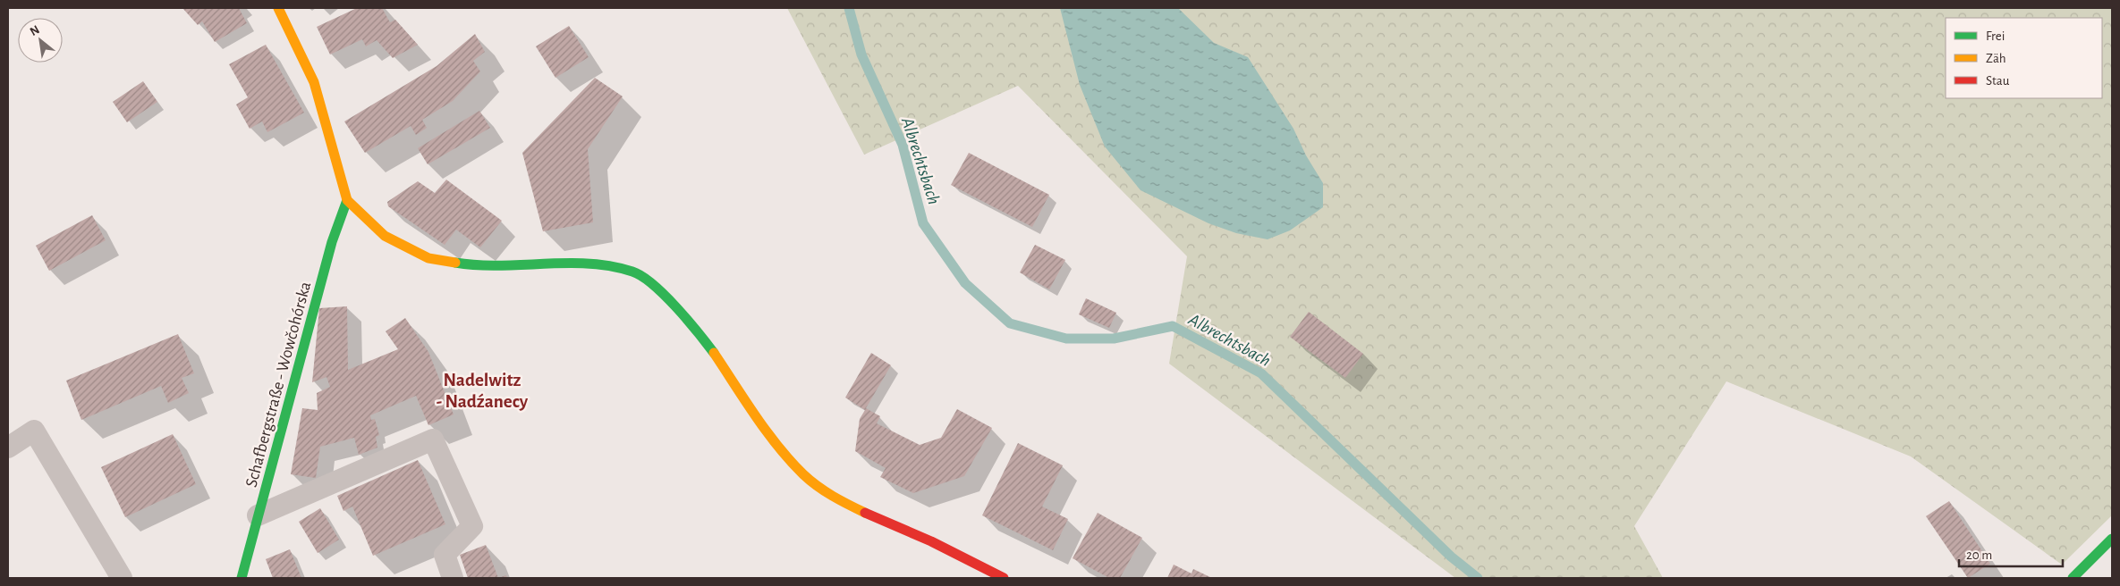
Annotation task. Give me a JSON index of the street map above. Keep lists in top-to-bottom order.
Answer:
{
  "streets": {
    "street": ["Schafbergstraße - Wowčohórska"]
  },
  "districts": ["Nadelwitz - Nadźanecy"],
  "water": ["Albrechtsbach"],
  "legend": ["Frei", "Zäh", "Stau"],
  "scale_bar": "20 m",
  "north": "top left"
}
